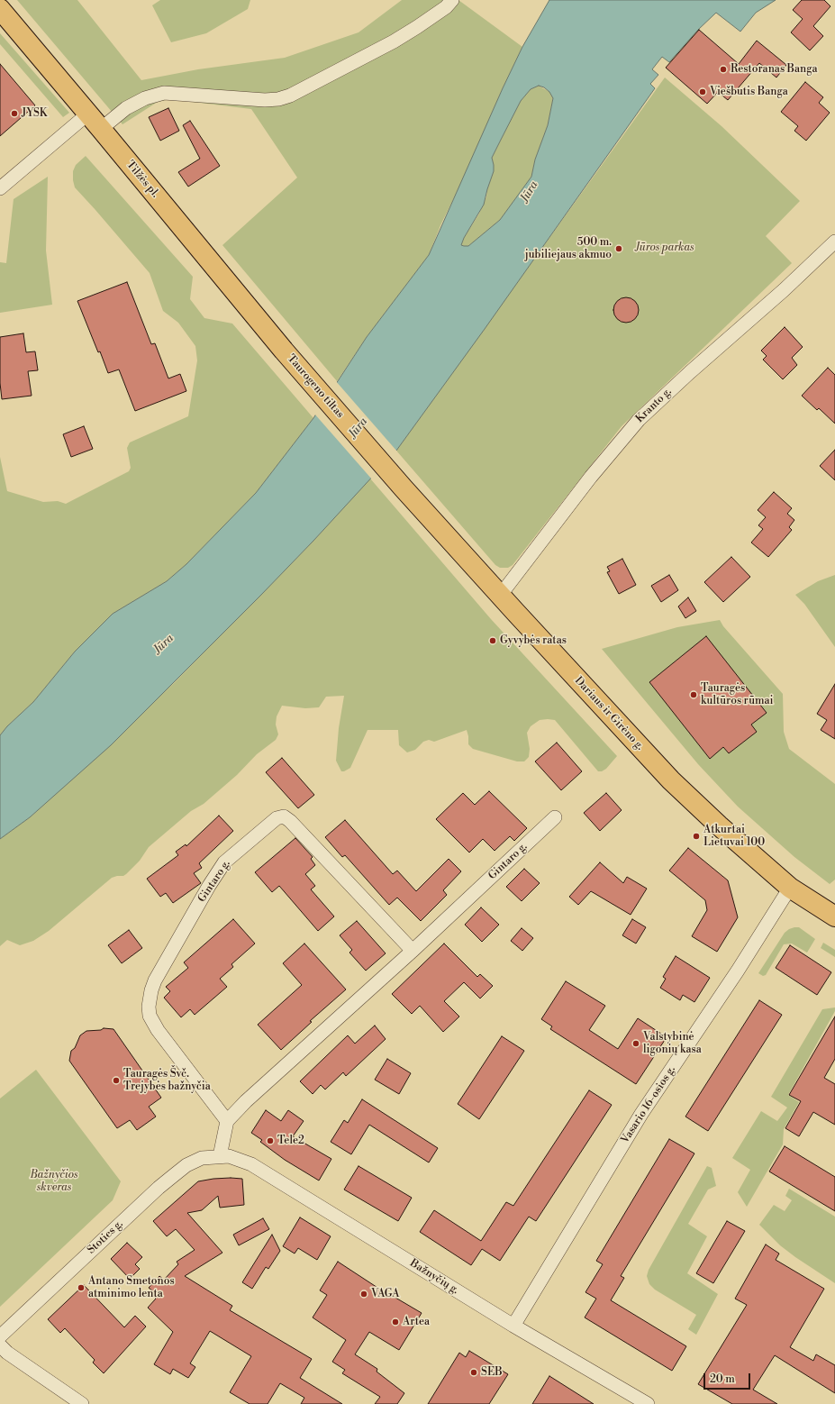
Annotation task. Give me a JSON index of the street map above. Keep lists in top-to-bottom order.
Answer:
{
  "streets": {
    "highway": ["Tilžės pl.", "Taurogeno tiltas", "Dariaus ir Girėno g."],
    "street": [
      "Kranto g.",
      "Gintaro g.",
      "Vasario 16-osios g.",
      "Stoties g.",
      "Bažnyčių g."
    ]
  },
  "crossings": [
    ["Tilžės pl.", "Taurogeno tiltas"],
    ["Taurogeno tiltas", "Dariaus ir Girėno g."],
    ["Kranto g.", "Dariaus ir Girėno g."],
    ["Dariaus ir Girėno g.", "Vasario 16-osios g."],
    ["Vasario 16-osios g.", "Bažnyčių g."],
    ["Stoties g.", "Bažnyčių g."]
  ],
  "water": ["Jūra"],
  "parks": ["Jūros parkas", "Bažnyčios skveras"],
  "places": [
    "Restoranas Banga",
    "Viešbutis Banga",
    "JYSK",
    "500 m. jubiliejaus akmuo",
    "Gyvybės ratas",
    "Tauragės kultūros rūmai",
    "Atkurtai Lietuvai 100",
    "Valstybinė ligonių kasa",
    "Tauragės Švč. Trejybės bažnyčia",
    "Tele2",
    "Antano Smetonos atminimo lenta",
    "VAGA",
    "Artea",
    "SEB"
  ],
  "scale_bar": "20 m"
}
